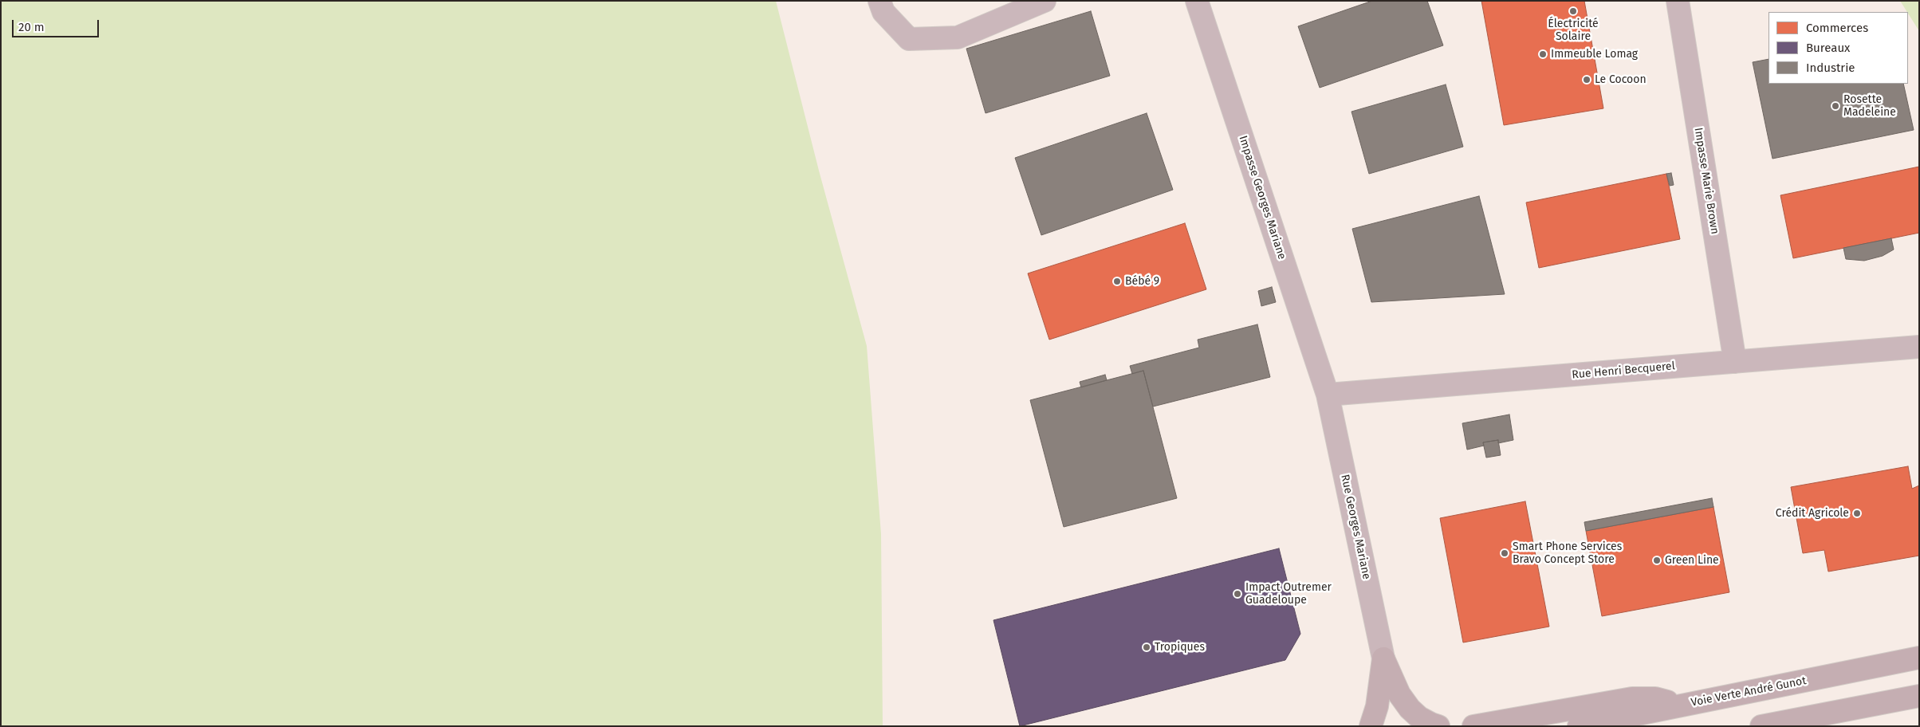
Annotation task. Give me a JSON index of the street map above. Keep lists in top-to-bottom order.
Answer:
{
  "streets": {
    "main road": ["Voie Verte André Gunot"],
    "street": [
      "Impasse Marie Brown",
      "Impasse Georges Mariane",
      "Rue Henri Becquerel",
      "Rue Georges Mariane"
    ]
  },
  "crossings": [
    ["Impasse Marie Brown", "Rue Henri Becquerel"],
    ["Impasse Georges Mariane", "Rue Henri Becquerel"],
    ["Impasse Georges Mariane", "Rue Georges Mariane"],
    ["Rue Henri Becquerel", "Rue Georges Mariane"]
  ],
  "places": [
    "Électricité Solaire",
    "Immeuble Lomag",
    "Le Cocoon",
    "Rosette Madeleine",
    "Bébé 9",
    "Crédit Agricole",
    "Smart Phone Services Bravo Concept Store",
    "Green Line",
    "Impact Outremer Guadeloupe",
    "Tropiques"
  ],
  "legend": ["Commerces", "Bureaux", "Industrie"],
  "scale_bar": "20 m"
}
